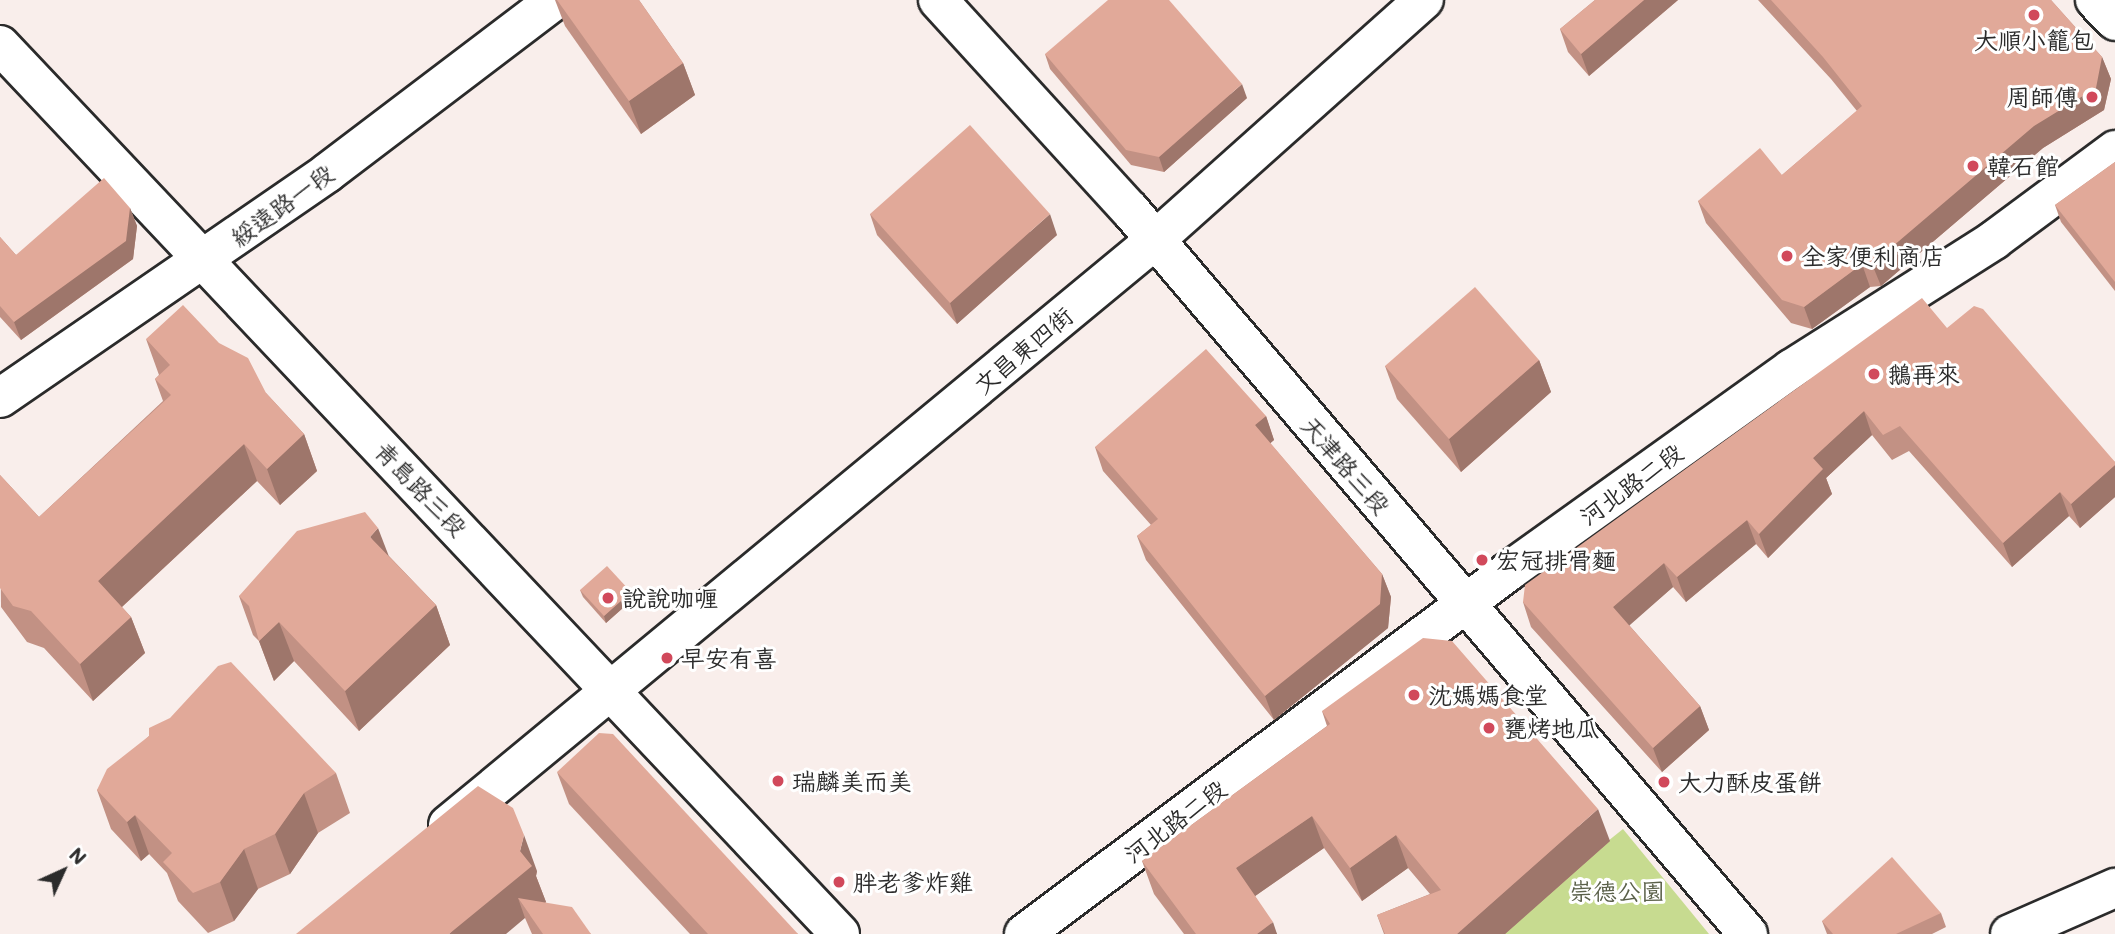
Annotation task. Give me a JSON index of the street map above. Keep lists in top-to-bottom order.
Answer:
{
  "streets": {
    "street": [
      "綏遠路一段",
      "文昌東四街",
      "天津路三段",
      "河北路二段",
      "青島路三段"
    ]
  },
  "crossings": [
    ["綏遠路一段", "青島路三段"],
    ["文昌東四街", "天津路三段"],
    ["文昌東四街", "青島路三段"],
    ["天津路三段", "河北路二段"]
  ],
  "parks": ["崇德公園"],
  "places": [
    "大順小籠包",
    "周師傅",
    "韓石館",
    "全家便利商店",
    "鵝再來",
    "宏冠排骨麵",
    "說說咖喱",
    "早安有喜",
    "沈媽媽食堂",
    "甕烤地瓜",
    "瑞麟美而美",
    "大力酥皮蛋餅",
    "胖老爹炸雞"
  ],
  "north": "top right"
}
